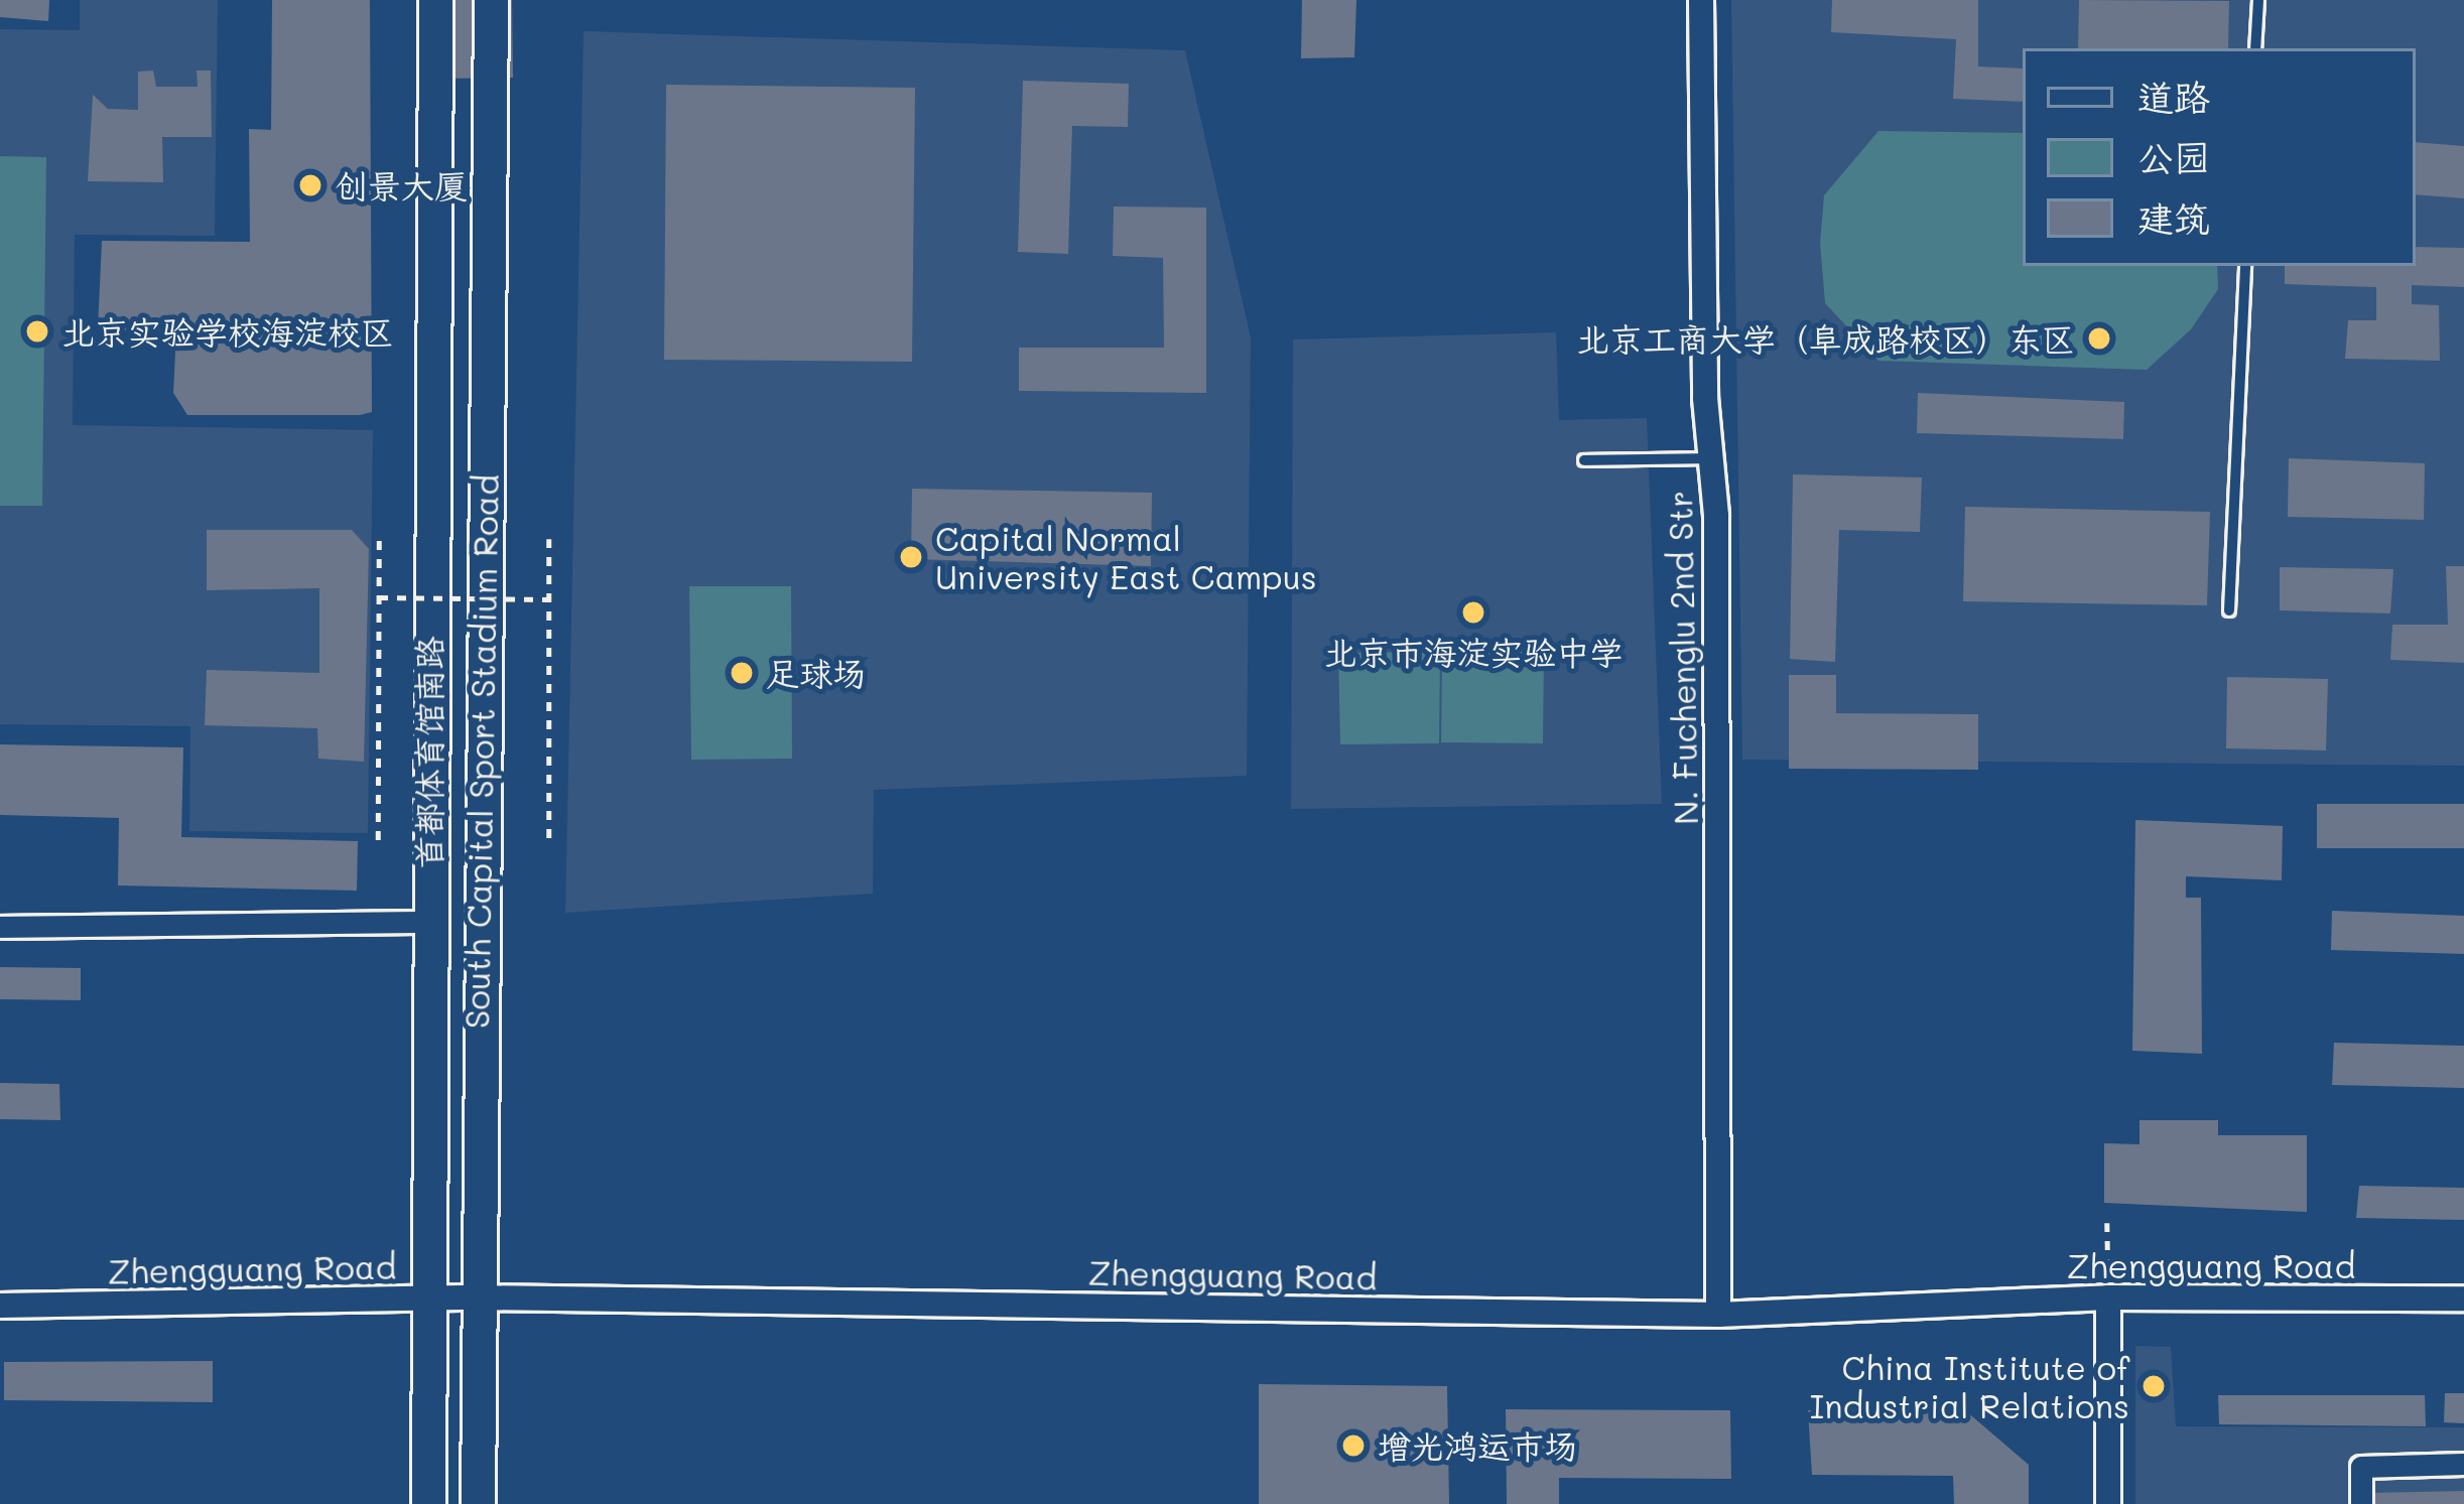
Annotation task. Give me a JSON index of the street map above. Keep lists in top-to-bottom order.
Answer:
{
  "streets": {
    "main road": ["South Capital Sport Stadium Road", "首都体育馆南路"],
    "street": ["N. Fuchenglu 2nd Str", "Zhengguang Road"]
  },
  "crossings": [
    ["N. Fuchenglu 2nd Str", "Zhengguang Road"],
    ["South Capital Sport Stadium Road", "Zhengguang Road"],
    ["首都体育馆南路", "Zhengguang Road"]
  ],
  "places": [
    "创景大厦",
    "北京实验学校海淀校区",
    "北京工商大学（阜成路校区）东区",
    "Capital Normal University East Campus",
    "北京市海淀实验中学",
    "足球场",
    "China Institute of Industrial Relations",
    "增光鸿运市场"
  ],
  "legend": ["道路", "公园", "建筑"]
}
